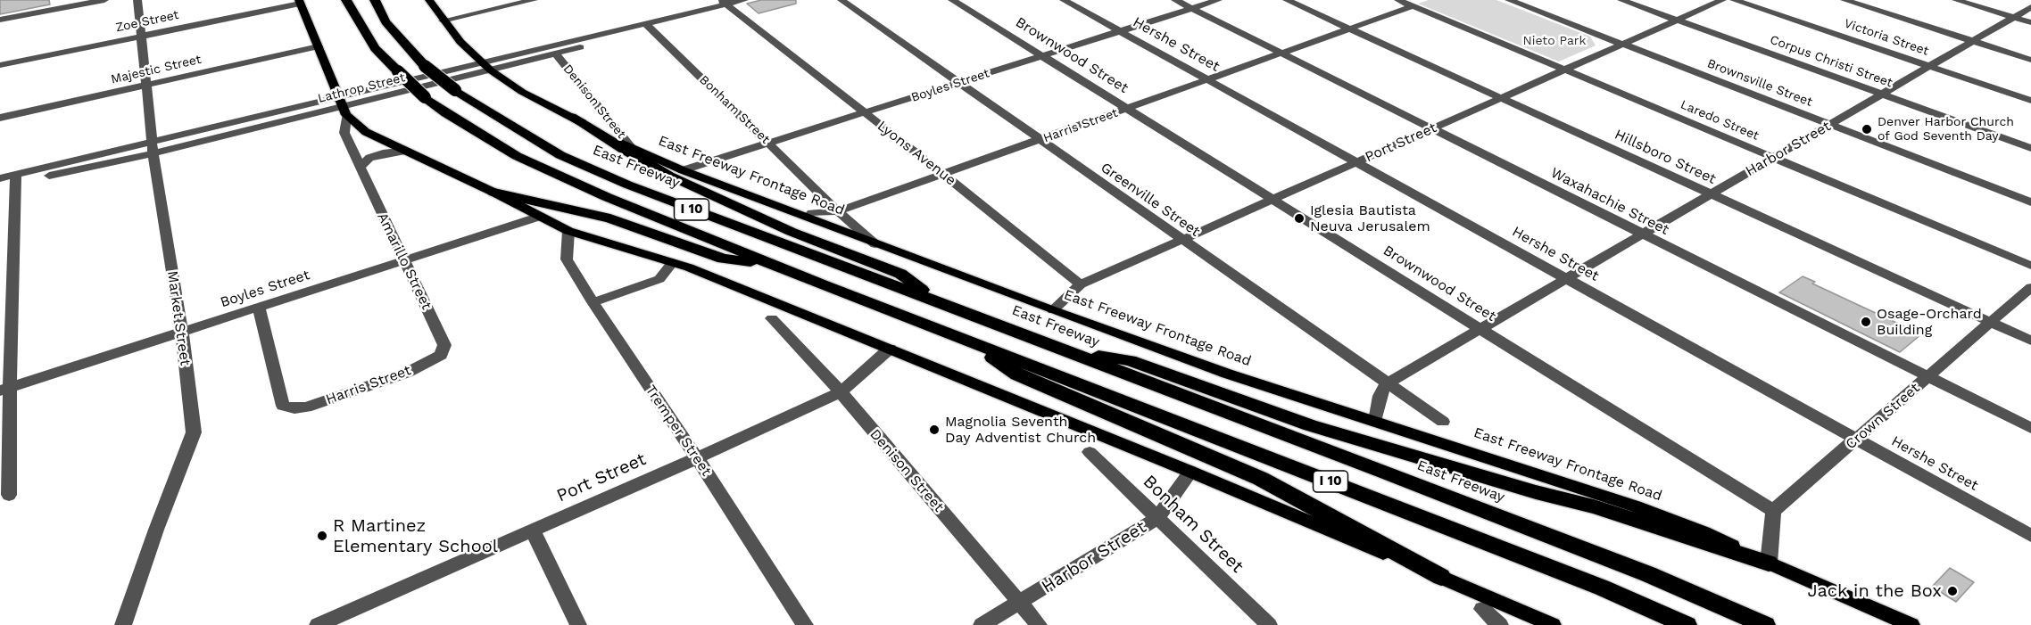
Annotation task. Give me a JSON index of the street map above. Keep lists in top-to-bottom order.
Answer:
{
  "streets": {
    "highway": ["East Freeway", "I 10"],
    "main road": ["East Freeway Frontage Road"],
    "street": [
      "Zoe Street",
      "Victoria Street",
      "Hershe Street",
      "Brownwood Street",
      "Corpus Christi Street",
      "Majestic Street",
      "Brownsville Street",
      "Boyles Street",
      "Lathrop Street",
      "Denison Street",
      "Bonham Street",
      "Laredo Street",
      "Harris Street",
      "Port Street",
      "Harbor Street",
      "Lyons Avenue",
      "Hillsboro Street",
      "Greenville Street",
      "Waxahachie Street",
      "Amarillo Street",
      "Market Street",
      "Crown Street",
      "Tremper Street"
    ]
  },
  "crossings": [
    ["Zoe Street", "Market Street"],
    ["Victoria Street", "Harbor Street"],
    ["Hershe Street", "Boyles Street"],
    ["Hershe Street", "Harris Street"],
    ["Hershe Street", "Port Street"],
    ["Hershe Street", "Harbor Street"],
    ["Hershe Street", "Crown Street"],
    ["Brownwood Street", "Boyles Street"],
    ["Brownwood Street", "Harris Street"],
    ["Brownwood Street", "Port Street"],
    ["Brownwood Street", "Harbor Street"],
    ["Brownwood Street", "Crown Street"],
    ["Corpus Christi Street", "Port Street"],
    ["Corpus Christi Street", "Harbor Street"],
    ["Majestic Street", "Market Street"],
    ["Brownsville Street", "Port Street"],
    ["Brownsville Street", "Harbor Street"],
    ["Boyles Street", "Bonham Street"],
    ["Boyles Street", "Harris Street"],
    ["Boyles Street", "Lyons Avenue"],
    ["Boyles Street", "East Freeway Frontage Road"],
    ["Boyles Street", "Greenville Street"],
    ["Boyles Street", "Waxahachie Street"],
    ["Boyles Street", "Amarillo Street"],
    ["Boyles Street", "Market Street"],
    ["Lathrop Street", "Denison Street"],
    ["Lathrop Street", "Bonham Street"],
    ["Lathrop Street", "Lyons Avenue"],
    ["Lathrop Street", "East Freeway Frontage Road"],
    ["Lathrop Street", "Amarillo Street"],
    ["Lathrop Street", "Market Street"],
    ["Denison Street", "Port Street"],
    ["Denison Street", "Harbor Street"],
    ["Denison Street", "East Freeway Frontage Road"],
    ["Bonham Street", "Harris Street"],
    ["Bonham Street", "Harbor Street"],
    ["Bonham Street", "East Freeway Frontage Road"],
    ["Laredo Street", "Harris Street"],
    ["Laredo Street", "Port Street"],
    ["Laredo Street", "Harbor Street"],
    ["Harris Street", "Lyons Avenue"],
    ["Harris Street", "Hillsboro Street"],
    ["Harris Street", "Greenville Street"],
    ["Harris Street", "Waxahachie Street"],
    ["Harris Street", "Amarillo Street"],
    ["Port Street", "Lyons Avenue"],
    ["Port Street", "Hillsboro Street"],
    ["Port Street", "Greenville Street"],
    ["Port Street", "Waxahachie Street"],
    ["Port Street", "Tremper Street"],
    ["Harbor Street", "Hillsboro Street"],
    ["Harbor Street", "Greenville Street"],
    ["Harbor Street", "Waxahachie Street"],
    ["Hillsboro Street", "Crown Street"],
    ["Waxahachie Street", "Crown Street"]
  ],
  "parks": ["Nieto Park"],
  "places": [
    "Denver Harbor Church of God Seventh Day",
    "Iglesia Bautista Neuva Jerusalem",
    "Osage-Orchard Building",
    "Magnolia Seventh Day Adventist Church",
    "R Martinez Elementary School",
    "Jack in the Box"
  ]
}
